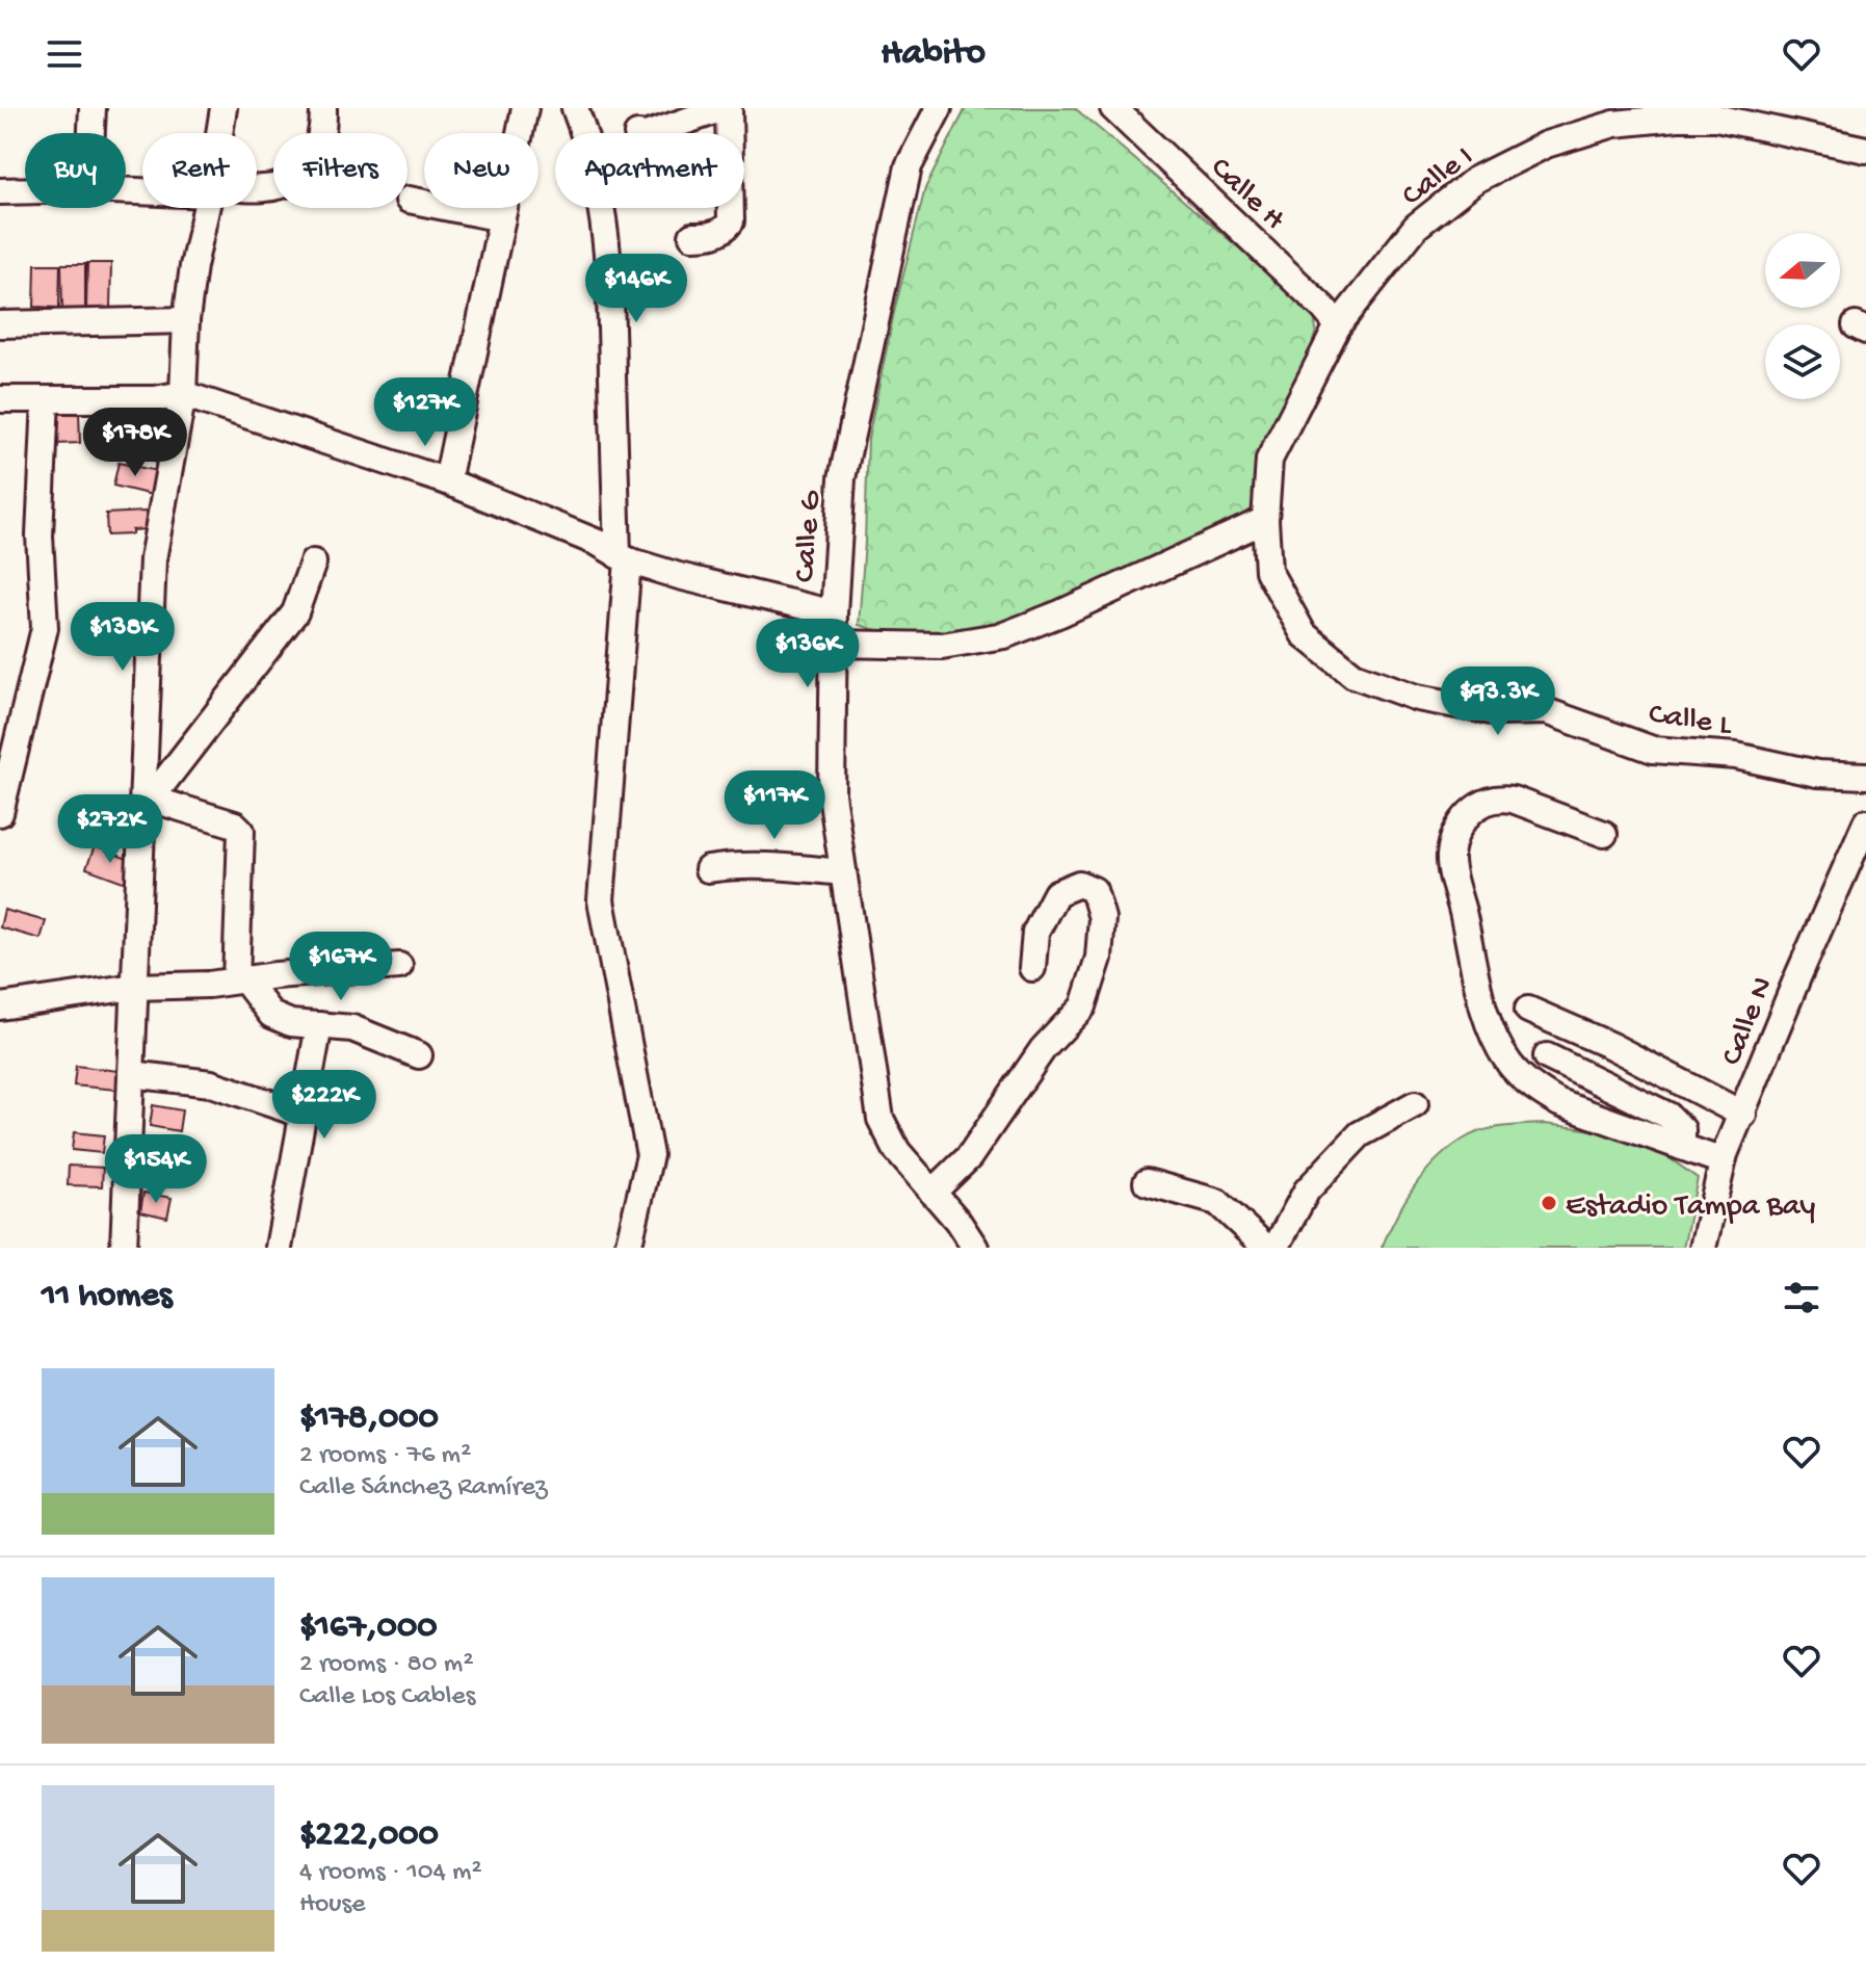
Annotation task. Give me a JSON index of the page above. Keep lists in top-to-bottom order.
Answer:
{
  "streets": {
    "street": [
      "Calle I",
      "Calle H",
      "Calle G",
      "Calle L",
      "Calle N"
    ]
  },
  "crossings": [
    ["Calle I", "Calle H"],
    ["Calle I", "Calle L"]
  ],
  "places": ["Estadio Tampa Bay"],
  "north": "left",
  "page": {
    "header": "Habito",
    "chip": [
      "Buy",
      "Rent",
      "Filters",
      "New",
      "Apartment"
    ],
    "price": [
      "$146K",
      "$127K",
      "$178K",
      "$138K",
      "$136K",
      "$93.3K",
      "$117K",
      "$272K",
      "$167K",
      "$222K",
      "$154K"
    ],
    "heading": "11 homes",
    "list": [
      {
        "name": "$178,000",
        "note": "2 rooms · 76 m² · Calle Sánchez Ramírez"
      },
      {
        "name": "$167,000",
        "note": "2 rooms · 80 m² · Calle Los Cables"
      },
      {
        "name": "$222,000",
        "note": "4 rooms · 104 m² · House"
      }
    ]
  }
}
